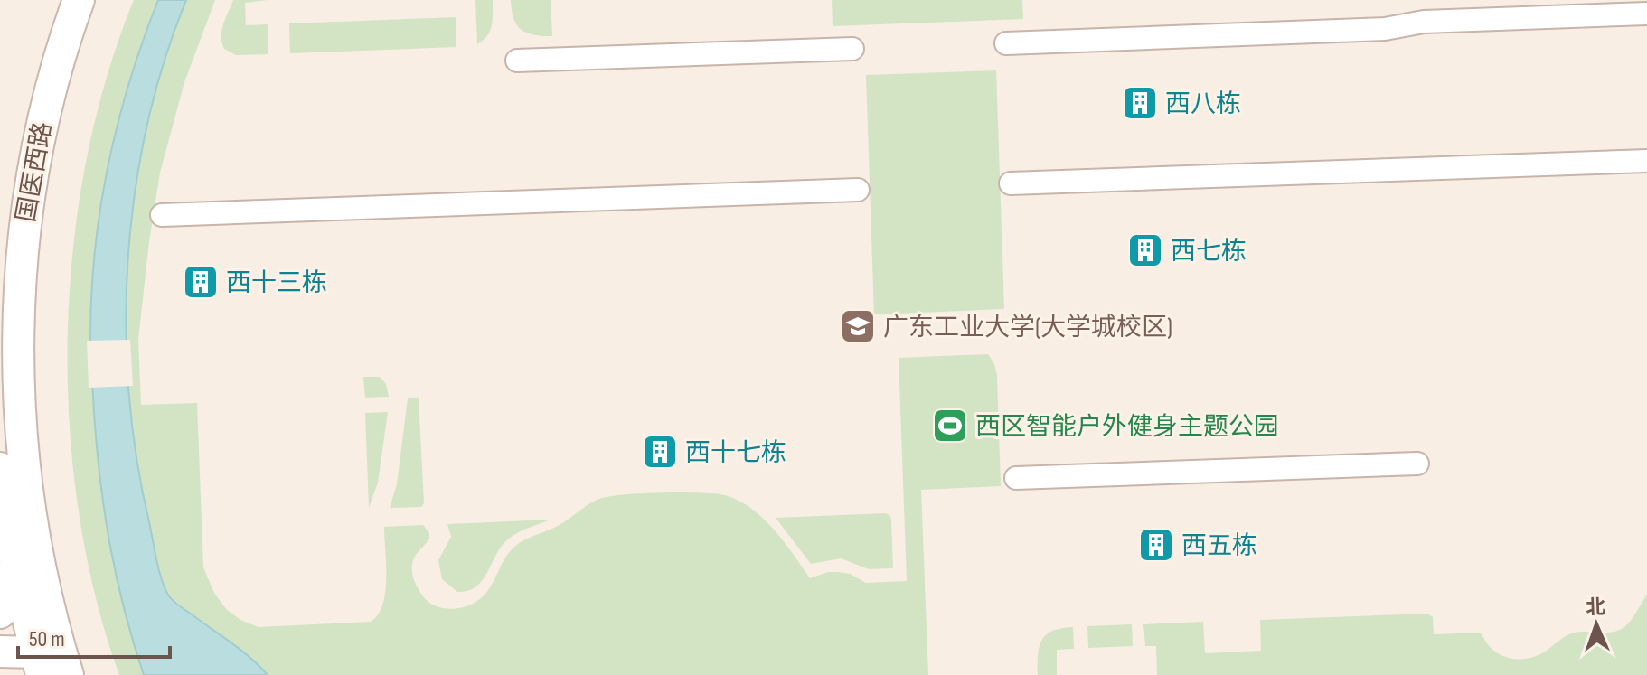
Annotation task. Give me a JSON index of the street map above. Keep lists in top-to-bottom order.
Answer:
{
  "streets": {
    "main road": ["国医西路"]
  },
  "places": {
    "building": [
      "西八栋",
      "西七栋",
      "西十三栋",
      "西十七栋",
      "西五栋"
    ],
    "school or university": ["广东工业大学(大学城校区)"],
    "sports": ["西区智能户外健身主题公园"]
  },
  "scale_bar": "50 m",
  "north": "top"
}
